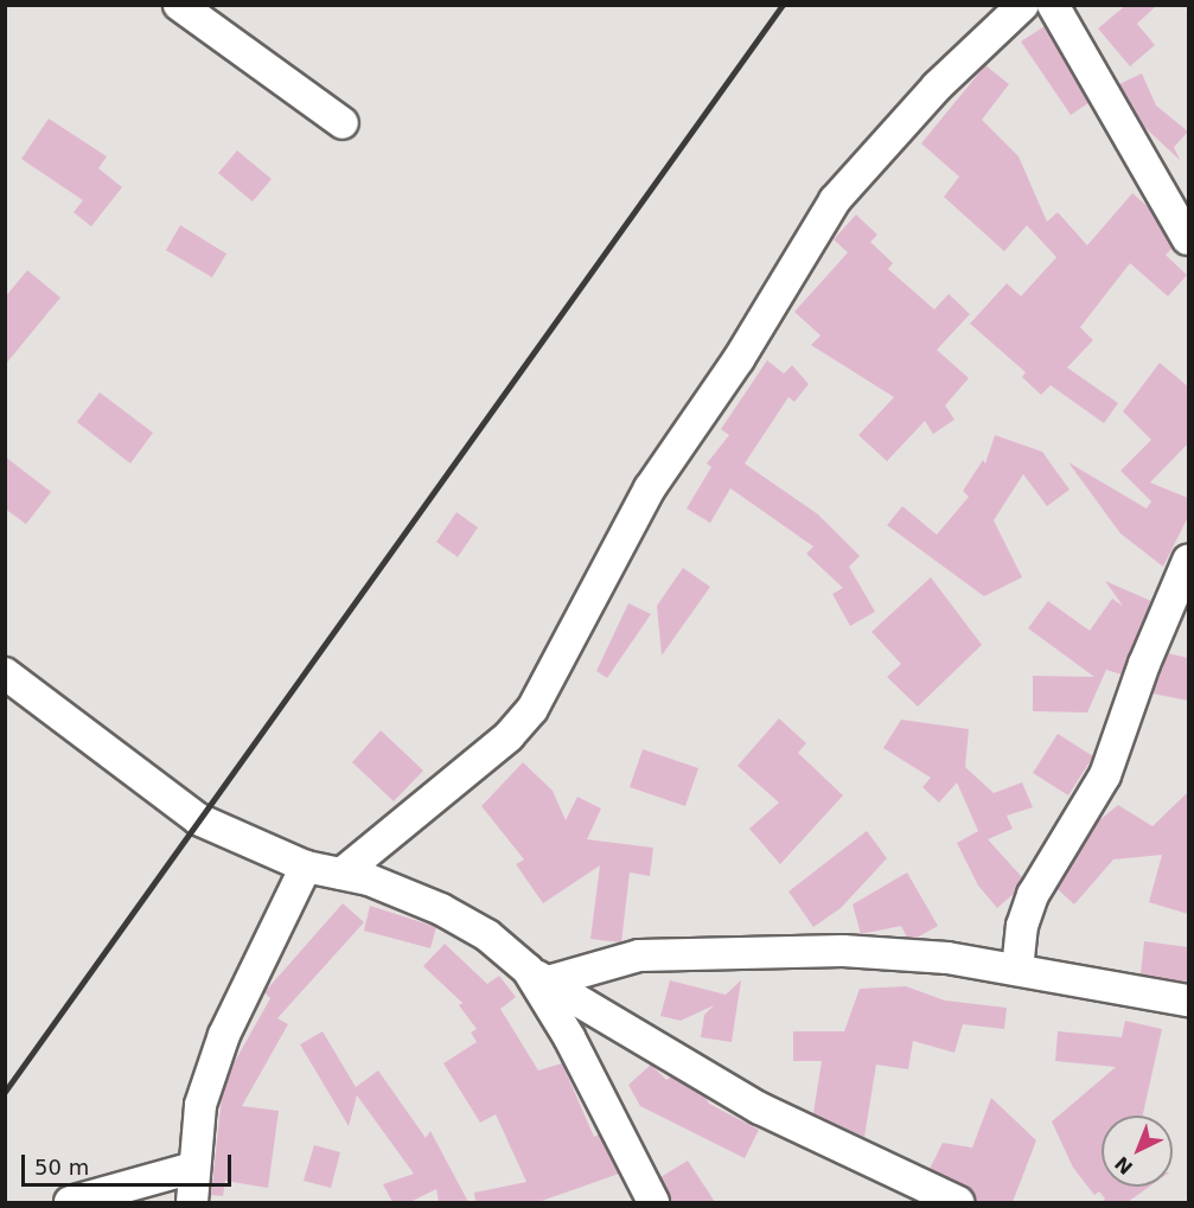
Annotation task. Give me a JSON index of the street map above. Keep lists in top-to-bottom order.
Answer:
{
  "scale_bar": "50 m",
  "north": "bottom left"
}
